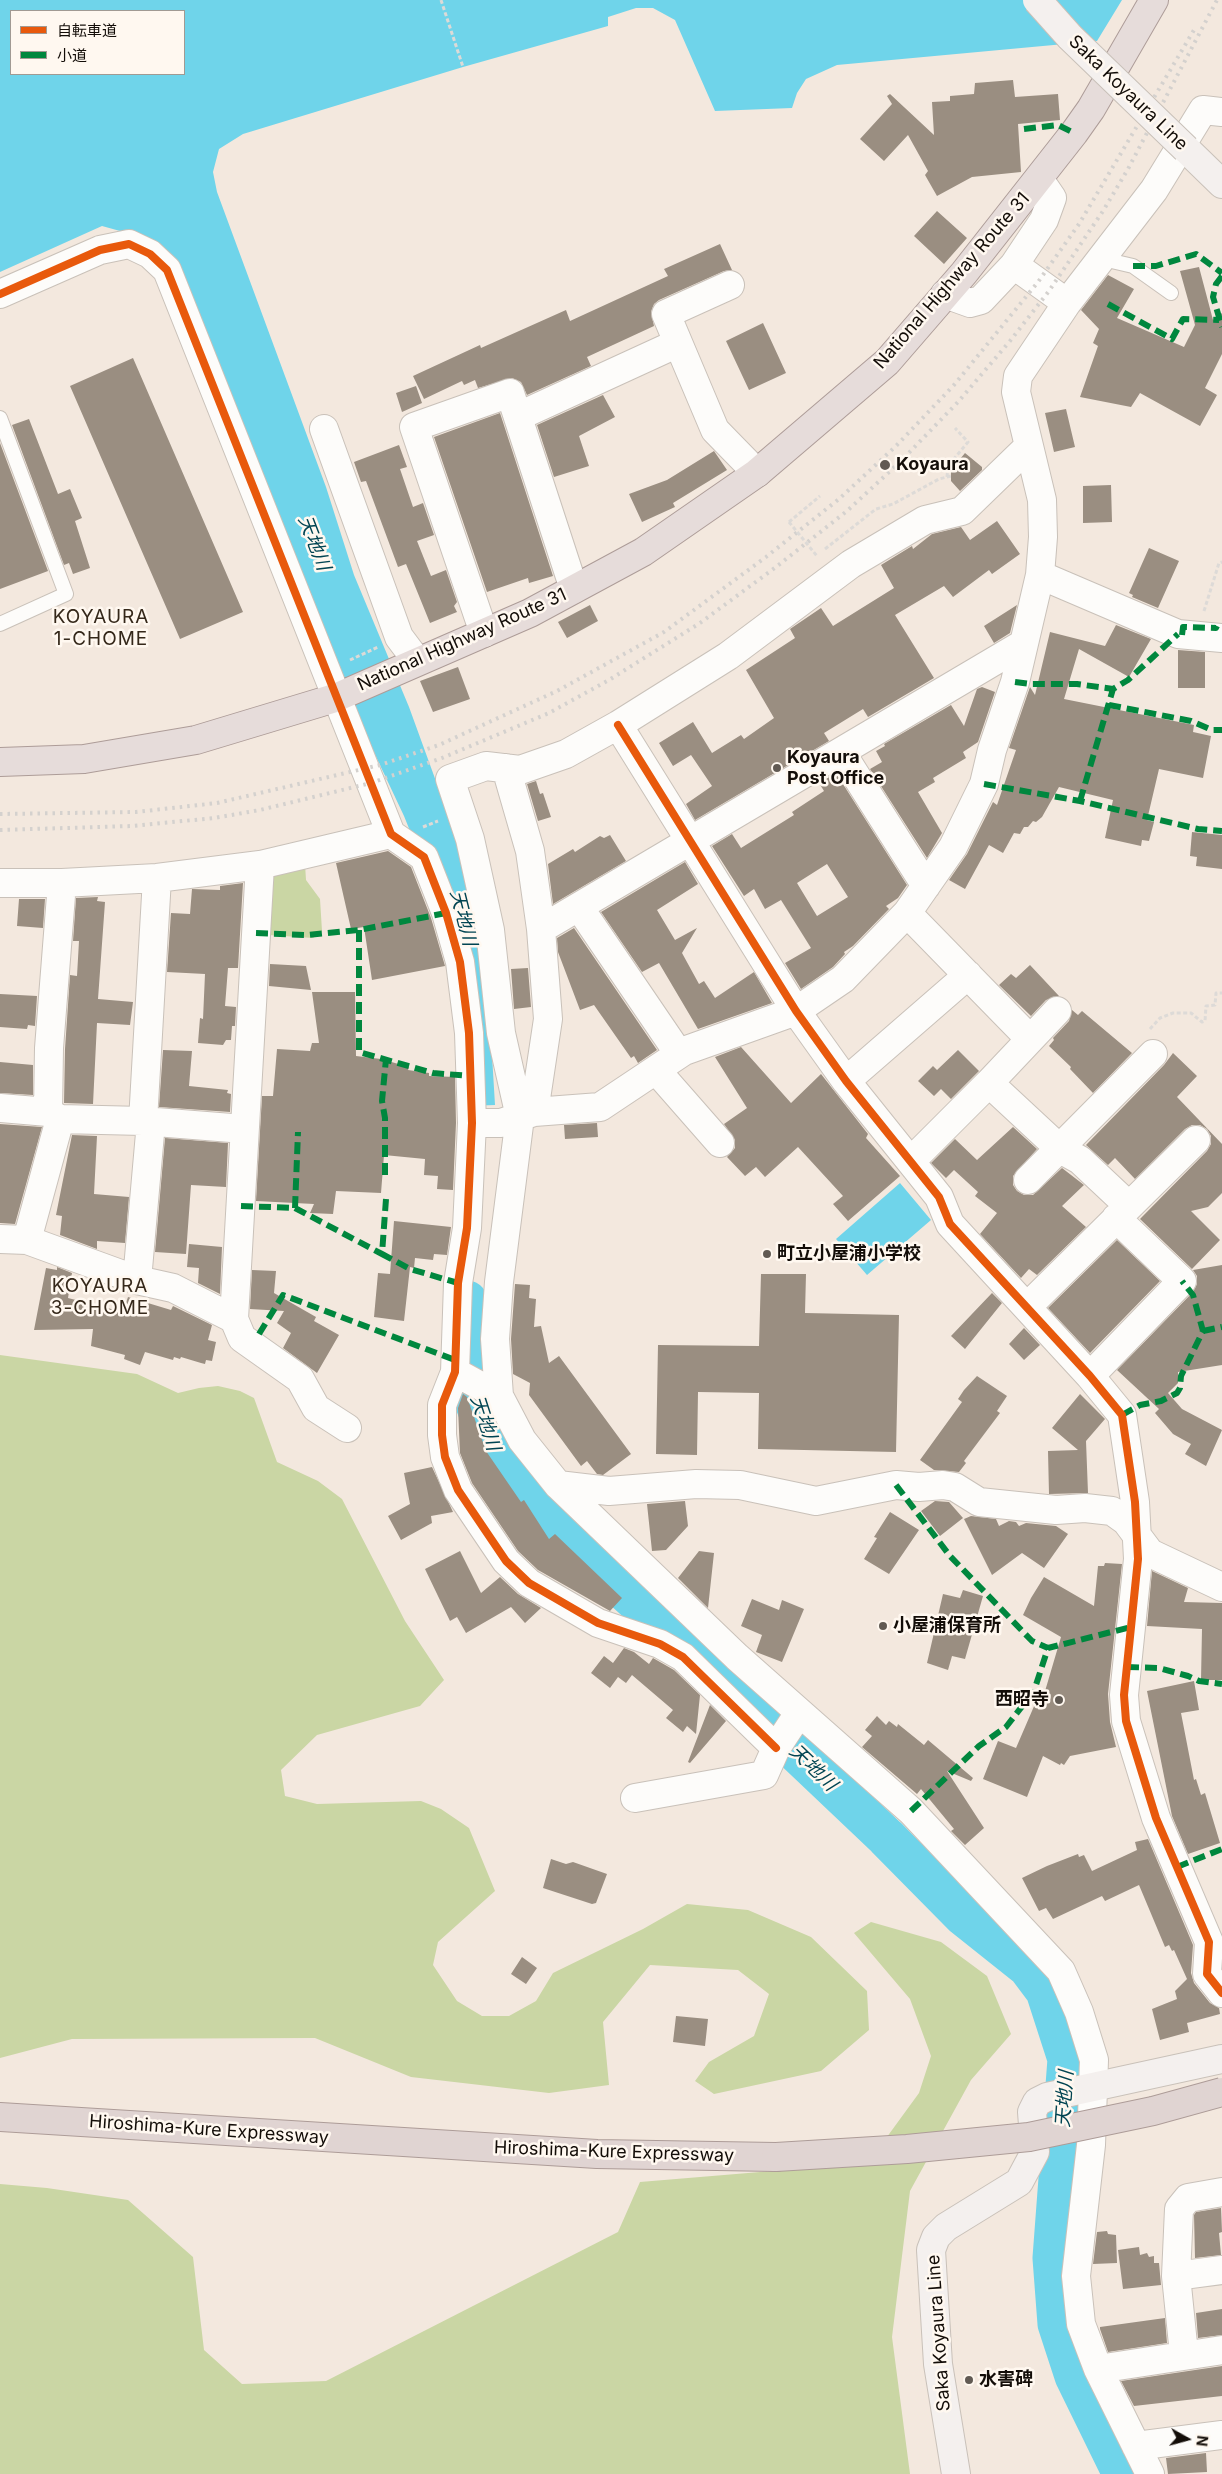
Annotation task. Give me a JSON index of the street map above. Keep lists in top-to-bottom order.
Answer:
{
  "streets": {
    "highway": ["National Highway Route 31", "Hiroshima-Kure Expressway"],
    "main road": ["Saka Koyaura Line"]
  },
  "districts": ["KOYAURA 1-CHOME", "KOYAURA 3-CHOME"],
  "water": ["天地川"],
  "places": [
    "Koyaura",
    "Koyaura Post Office",
    "町立小屋浦小学校",
    "小屋浦保育所",
    "西昭寺",
    "水害碑"
  ],
  "legend": ["自転車道", "小道"],
  "north": "right"
}
